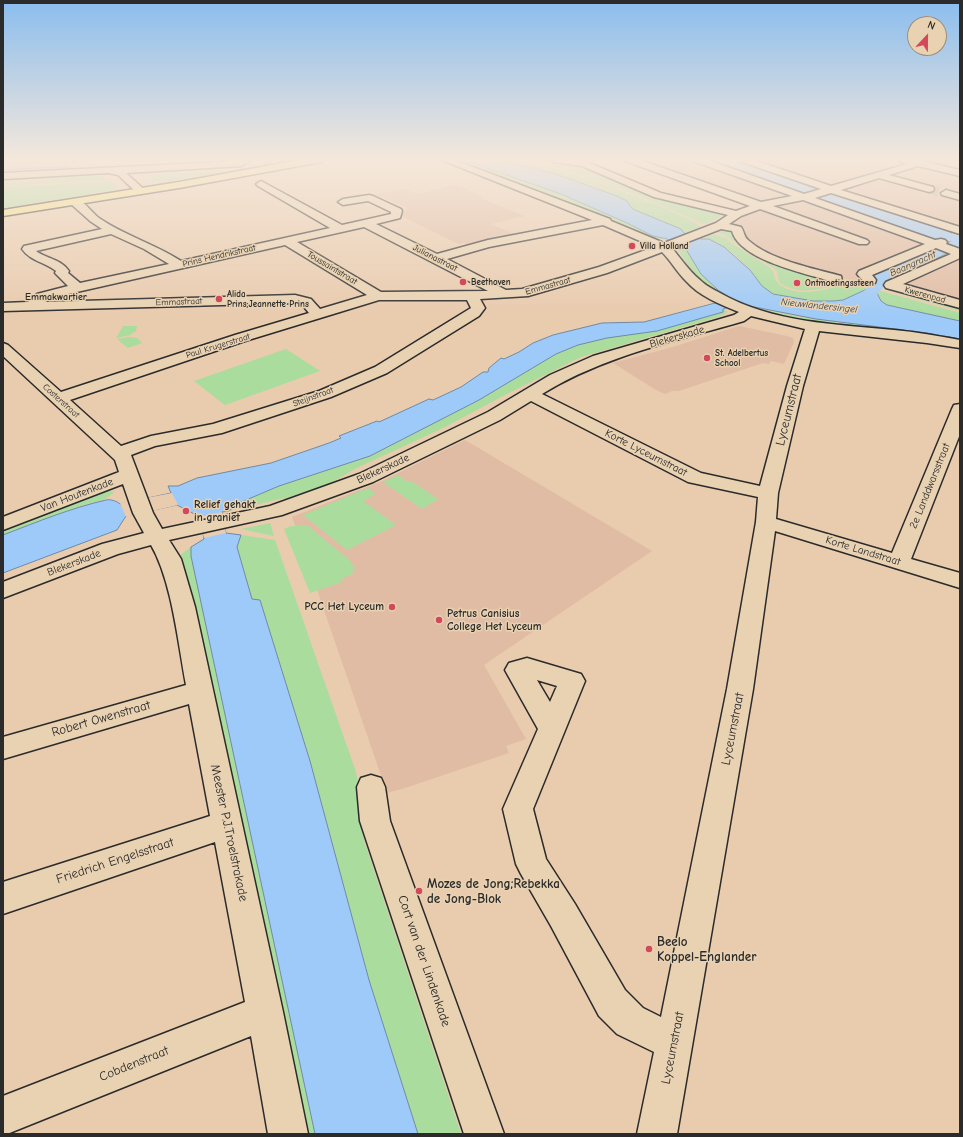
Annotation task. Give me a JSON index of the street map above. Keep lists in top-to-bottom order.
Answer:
{
  "streets": {
    "street": [
      "Prins Hendrikstraat",
      "Julianastraat",
      "Toussaintstraat",
      "Emmastraat",
      "Kwerenpad",
      "Blekerskade",
      "Paul Krugerstraat",
      "Steijnstraat",
      "Costerstraat",
      "Lyceumstraat",
      "Korte Lyceumstraat",
      "2e Landdwarsstraat",
      "Van Houtenkade",
      "Korte Landstraat",
      "Robert Owenstraat",
      "Meester P.J.Troelstrakade",
      "Friedrich Engelsstraat",
      "Cort van der Lindenkade",
      "Cobdenstraat"
    ]
  },
  "crossings": [
    ["Prins Hendrikstraat", "Julianastraat"],
    ["Prins Hendrikstraat", "Toussaintstraat"],
    ["Prins Hendrikstraat", "Emmastraat"],
    ["Julianastraat", "Emmastraat"],
    ["Toussaintstraat", "Emmastraat"],
    ["Toussaintstraat", "Paul Krugerstraat"],
    ["Emmastraat", "Paul Krugerstraat"],
    ["Emmastraat", "Steijnstraat"],
    ["Blekerskade", "Korte Lyceumstraat"],
    ["Blekerskade", "Meester P.J.Troelstrakade"],
    ["Paul Krugerstraat", "Costerstraat"],
    ["Steijnstraat", "Costerstraat"],
    ["Lyceumstraat", "Korte Lyceumstraat"],
    ["Lyceumstraat", "Korte Landstraat"],
    ["2e Landdwarsstraat", "Korte Landstraat"],
    ["Robert Owenstraat", "Meester P.J.Troelstrakade"],
    ["Meester P.J.Troelstrakade", "Friedrich Engelsstraat"],
    ["Meester P.J.Troelstrakade", "Cobdenstraat"]
  ],
  "districts": ["Emmakwartier"],
  "water": ["Baangracht", "Nieuwlandersingel"],
  "places": [
    "Villa Holland",
    "Beethoven",
    "Ontmoetingssteen",
    "Alida Prins;Jeannette Prins",
    "St. Adelbertus School",
    "Relief gehakt in graniet",
    "PCC Het Lyceum",
    "Petrus Canisius College Het Lyceum",
    "Mozes de Jong;Rebekka de Jong-Blok",
    "Beelo Koppel-Englander"
  ],
  "north": "top"
}
